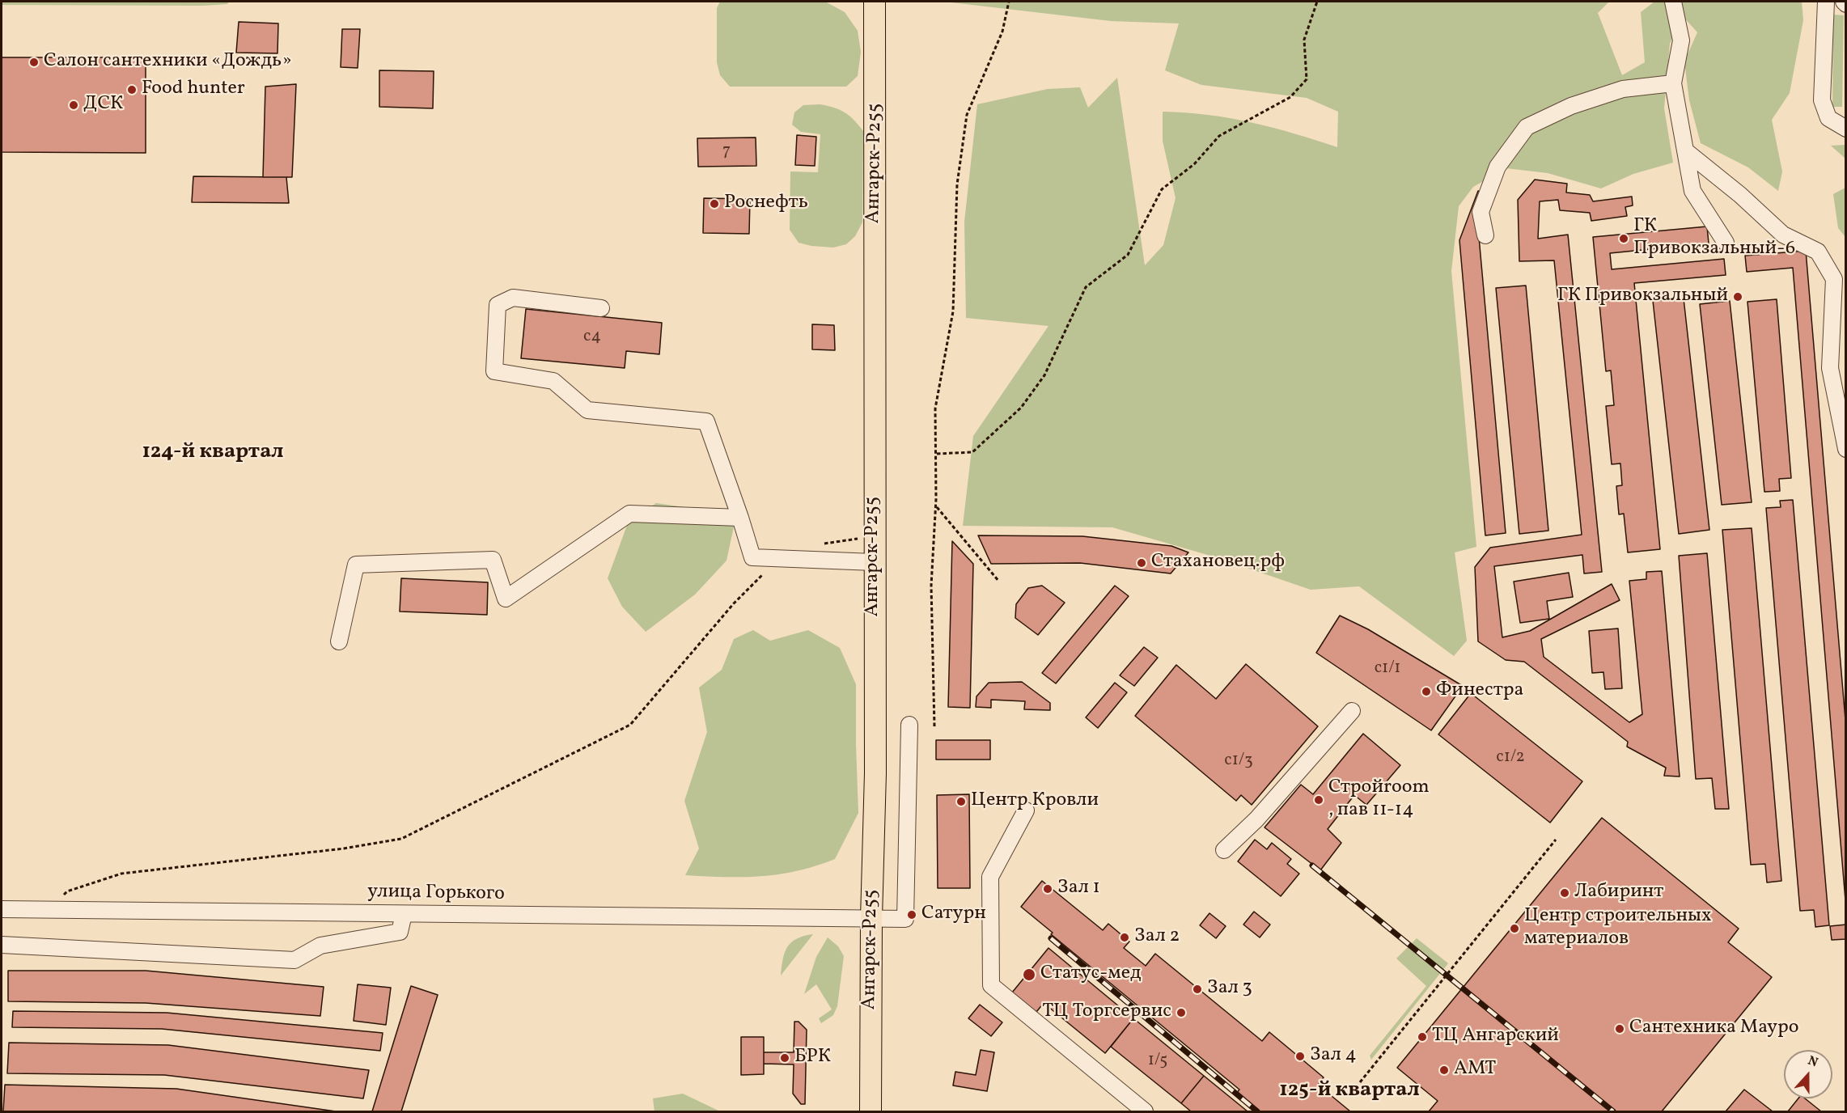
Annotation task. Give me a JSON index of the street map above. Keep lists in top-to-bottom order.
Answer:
{
  "streets": {
    "main road": ["Ангарск-Р255"],
    "street": ["улица Горького"]
  },
  "crossings": [
    ["Ангарск-Р255", "улица Горького"]
  ],
  "districts": ["124-й квартал", "125-й квартал"],
  "places": [
    "Салон сантехники «Дождь»",
    "Food hunter",
    "ДСК",
    "Роснефть",
    "ГК Привокзальный-6",
    "ГК Привокзальный",
    "Стахановец.рф",
    "Финестра",
    "Стройroom , пав 11-14",
    "Центр Кровли",
    "Зал 1",
    "Лабиринт",
    "Сатурн",
    "Центр строительных материалов",
    "Зал 2",
    "Статус-мед",
    "Зал 3",
    "ТЦ Торгсервис",
    "Сантехника Мауро",
    "ТЦ Ангарский",
    "Зал 4",
    "БРК",
    "АМТ"
  ],
  "house_numbers": [
    "7",
    "с4",
    "с1/1",
    "с1/2",
    "с1/3",
    "1/5"
  ],
  "north": "top"
}
